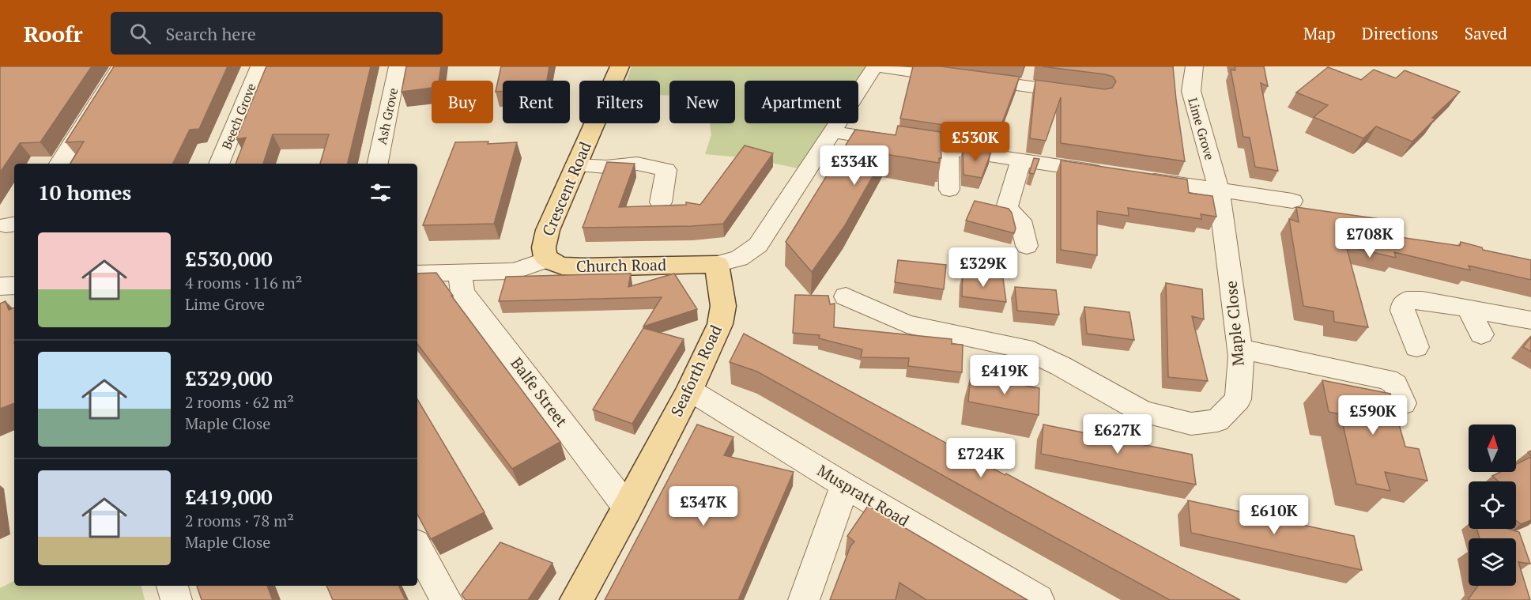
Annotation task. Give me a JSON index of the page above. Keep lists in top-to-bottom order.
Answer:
{
  "streets": {
    "main road": ["Crescent Road", "Church Road", "Seaforth Road"],
    "street": [
      "Beech Grove",
      "Ash Grove",
      "Lime Grove",
      "Maple Close",
      "Balfe Street",
      "Muspratt Road"
    ]
  },
  "crossings": [
    ["Lime Grove", "Maple Close"],
    ["Crescent Road", "Church Road"],
    ["Church Road", "Seaforth Road"],
    ["Seaforth Road", "Balfe Street"],
    ["Seaforth Road", "Muspratt Road"]
  ],
  "north": "top",
  "page": {
    "header": "Roofr",
    "search": "Search here",
    "nav": ["Map", "Directions", "Saved"],
    "chip": [
      "Buy",
      "Rent",
      "Filters",
      "New",
      "Apartment"
    ],
    "price": [
      "£530K",
      "£334K",
      "£708K",
      "£329K",
      "£419K",
      "£590K",
      "£627K",
      "£724K",
      "£347K",
      "£610K"
    ],
    "heading": "10 homes",
    "list": [
      {
        "name": "£530,000",
        "note": "4 rooms · 116 m² · Lime Grove"
      },
      {
        "name": "£329,000",
        "note": "2 rooms · 62 m² · Maple Close"
      },
      {
        "name": "£419,000",
        "note": "2 rooms · 78 m² · Maple Close"
      }
    ]
  }
}
